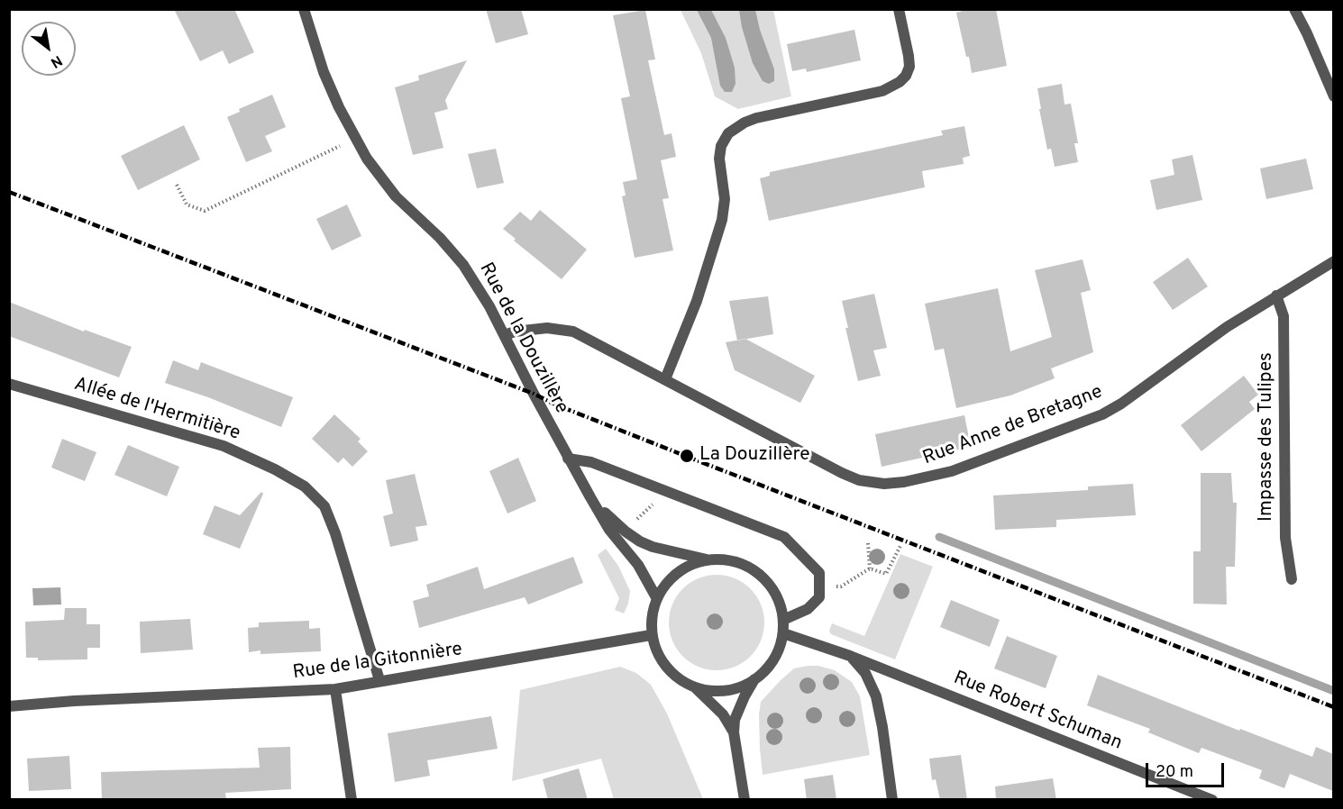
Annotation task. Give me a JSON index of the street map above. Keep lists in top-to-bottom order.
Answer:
{
  "streets": {
    "street": [
      "Rue de la Douzillère",
      "Allée de l'Hermitière",
      "Rue Anne de Bretagne",
      "Impasse des Tulipes",
      "Rue de la Gitonnière",
      "Rue Robert Schuman"
    ]
  },
  "crossings": [
    ["Rue de la Douzillère", "Rue Anne de Bretagne"],
    ["Rue de la Douzillère", "Rue de la Gitonnière"],
    ["Rue de la Douzillère", "Rue Robert Schuman"],
    ["Allée de l'Hermitière", "Rue de la Gitonnière"],
    ["Rue Anne de Bretagne", "Impasse des Tulipes"],
    ["Rue de la Gitonnière", "Rue Robert Schuman"]
  ],
  "places": ["La Douzillère"],
  "scale_bar": "20 m",
  "north": "bottom right"
}
